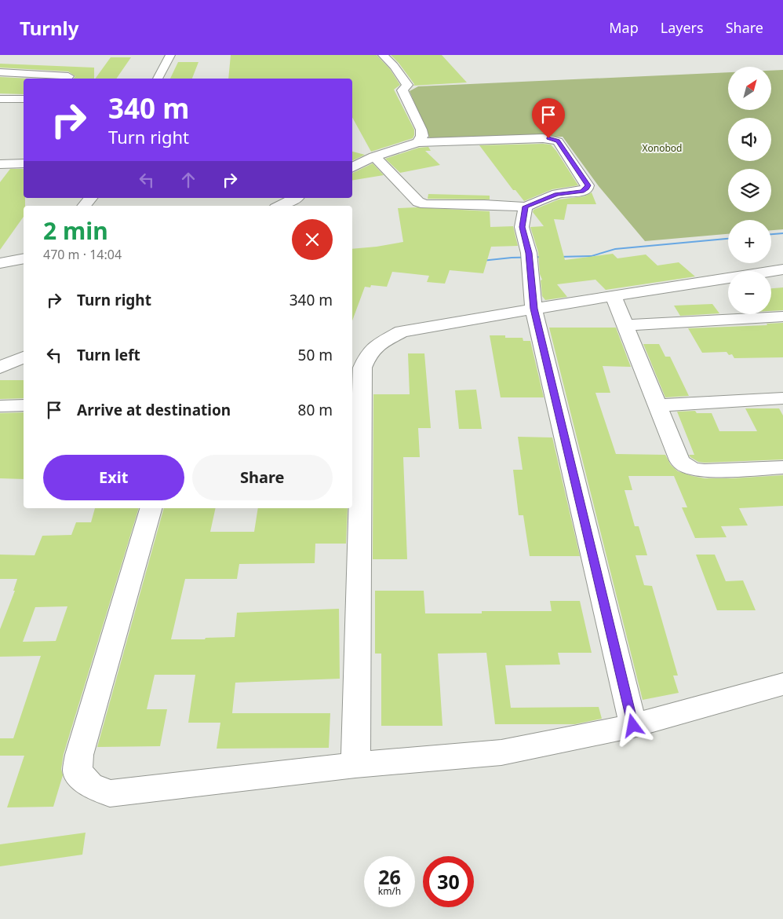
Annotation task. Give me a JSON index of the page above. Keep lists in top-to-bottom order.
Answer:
{
  "parks": ["Xonobod"],
  "north": "top right",
  "page": {
    "header": "Turnly",
    "nav": ["Map", "Layers", "Share"],
    "map_buttons": ["+", "−"],
    "turn": ["340 m", "Turn right"],
    "heading": ["2 min", "470 m · 14:04"],
    "list": [
      {
        "name": "Turn right",
        "value": "340 m"
      },
      {
        "name": "Turn left",
        "value": "50 m"
      },
      {
        "name": "Arrive at destination",
        "value": "80 m"
      }
    ],
    "buttons": ["Exit", "Share"],
    "speed": "26 km/h",
    "limit": "30"
  }
}
